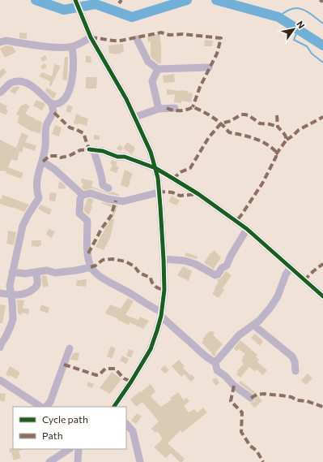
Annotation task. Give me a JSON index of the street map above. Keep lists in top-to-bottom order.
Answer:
{
  "legend": ["Cycle path", "Path"],
  "north": "top right"
}
